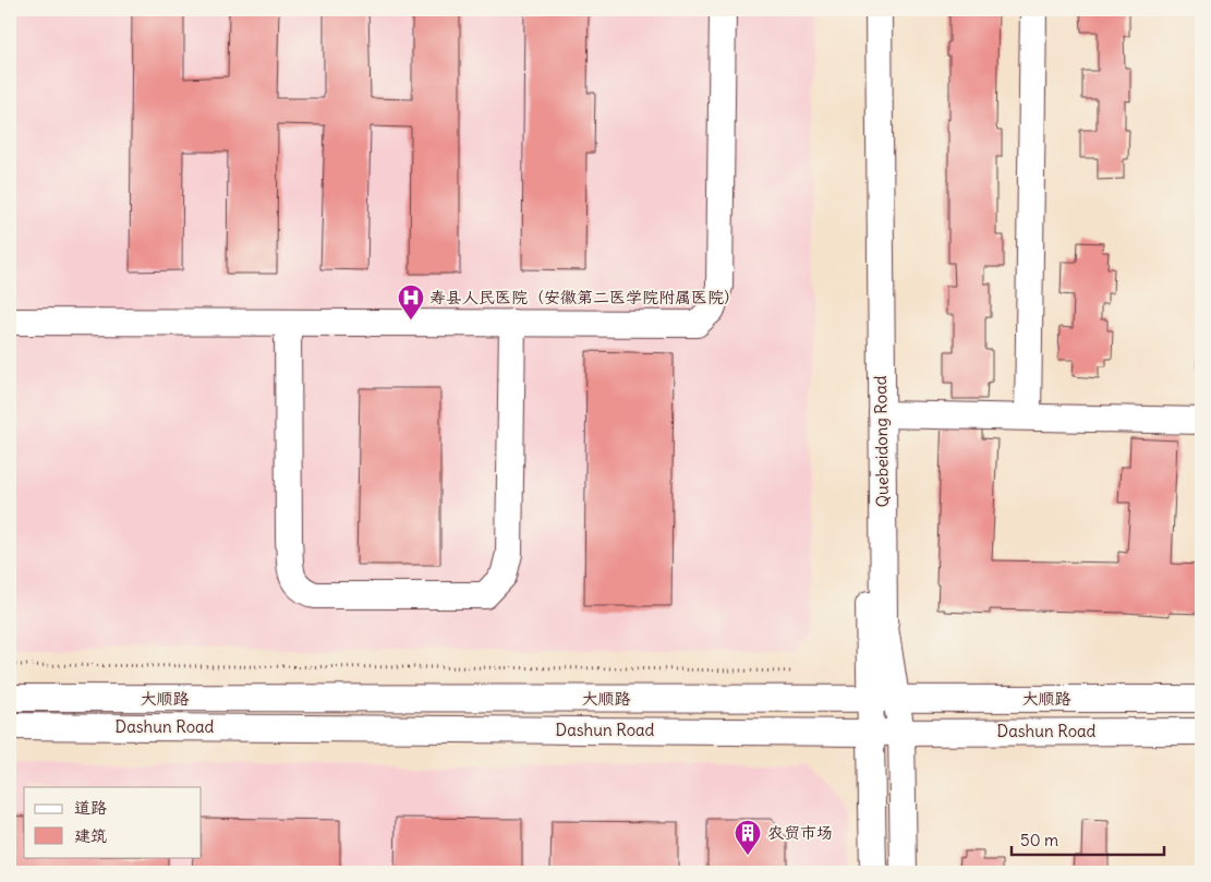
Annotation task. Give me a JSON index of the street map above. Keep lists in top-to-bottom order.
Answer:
{
  "streets": {
    "street": ["Quebeidong Road", "大顺路", "Dashun Road"]
  },
  "crossings": [
    ["Quebeidong Road", "大顺路"],
    ["Quebeidong Road", "Dashun Road"]
  ],
  "places": {
    "hospital": ["寿县人民医院（安徽第二医学院附属医院）"],
    "building": ["农贸市场"]
  },
  "legend": ["道路", "建筑"],
  "scale_bar": "50 m"
}
